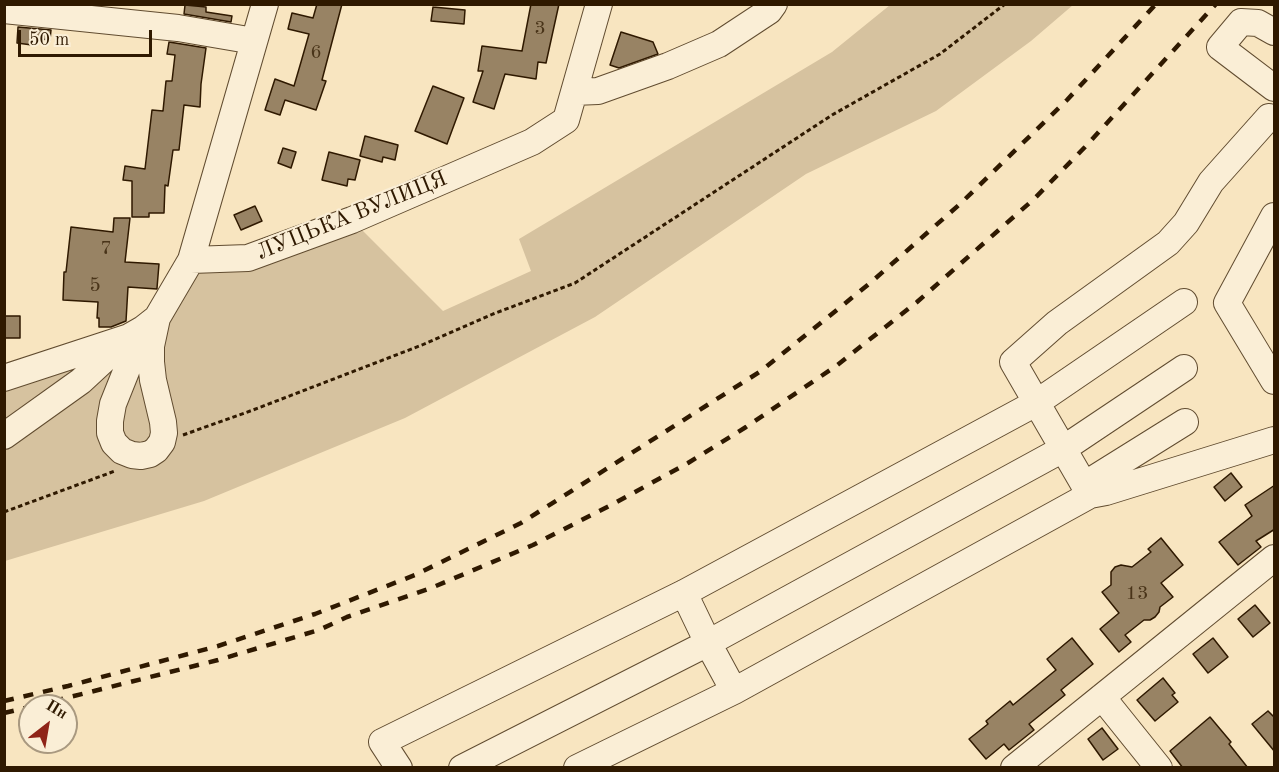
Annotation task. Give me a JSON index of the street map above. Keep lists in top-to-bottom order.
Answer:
{
  "streets": {
    "street": ["ЛУЦЬКА ВУЛИЦЯ"]
  },
  "house_numbers": [
    "3",
    "6",
    "7",
    "5",
    "13"
  ],
  "scale_bar": "50 m",
  "north": "top right"
}
